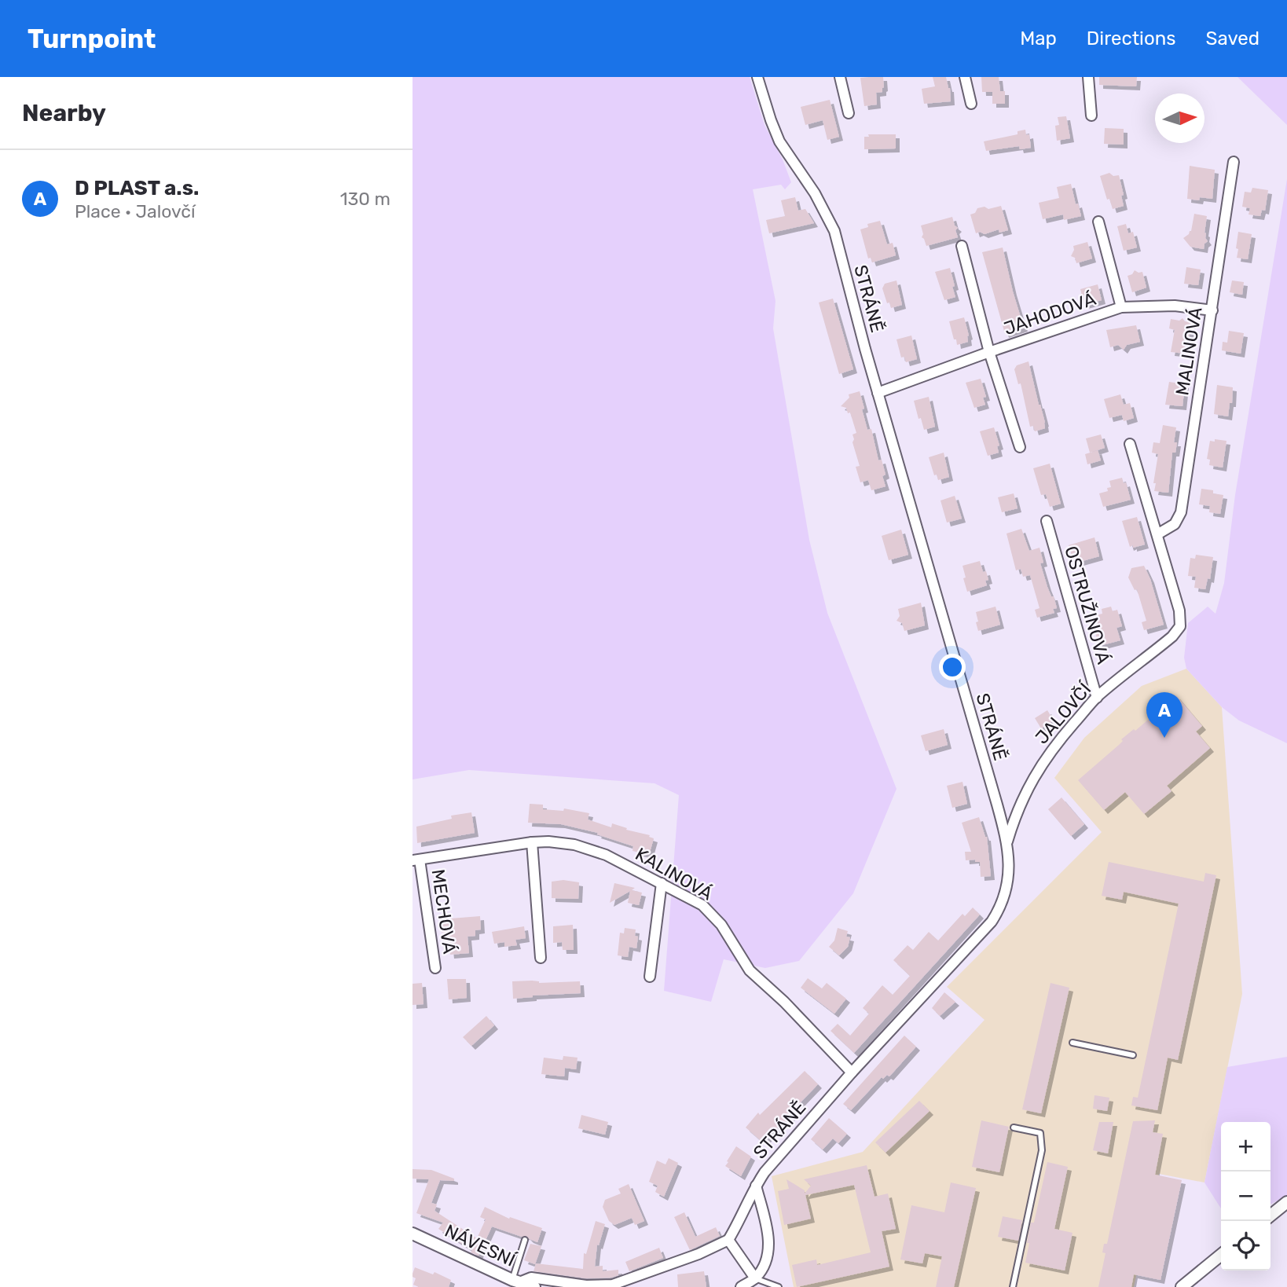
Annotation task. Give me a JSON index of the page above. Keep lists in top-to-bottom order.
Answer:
{
  "streets": {
    "street": [
      "STRÁNĚ",
      "JAHODOVÁ",
      "MALINOVÁ",
      "OSTRUŽINOVÁ",
      "JALOVČÍ",
      "KALINOVÁ",
      "MECHOVÁ",
      "NÁVESNÍ"
    ]
  },
  "crossings": [
    ["STRÁNĚ", "JAHODOVÁ"],
    ["STRÁNĚ", "JALOVČÍ"],
    ["STRÁNĚ", "KALINOVÁ"],
    ["JAHODOVÁ", "MALINOVÁ"],
    ["MALINOVÁ", "JALOVČÍ"],
    ["OSTRUŽINOVÁ", "JALOVČÍ"],
    ["KALINOVÁ", "MECHOVÁ"]
  ],
  "north": "right",
  "page": {
    "header": "Turnpoint",
    "nav": ["Map", "Directions", "Saved"],
    "heading": "Nearby",
    "list": [
      {
        "mark": "A",
        "name": "D PLAST a.s.",
        "note": "Place · Jalovčí",
        "value": "130 m"
      }
    ],
    "pins": "A",
    "map_buttons": ["+", "−"]
  }
}
